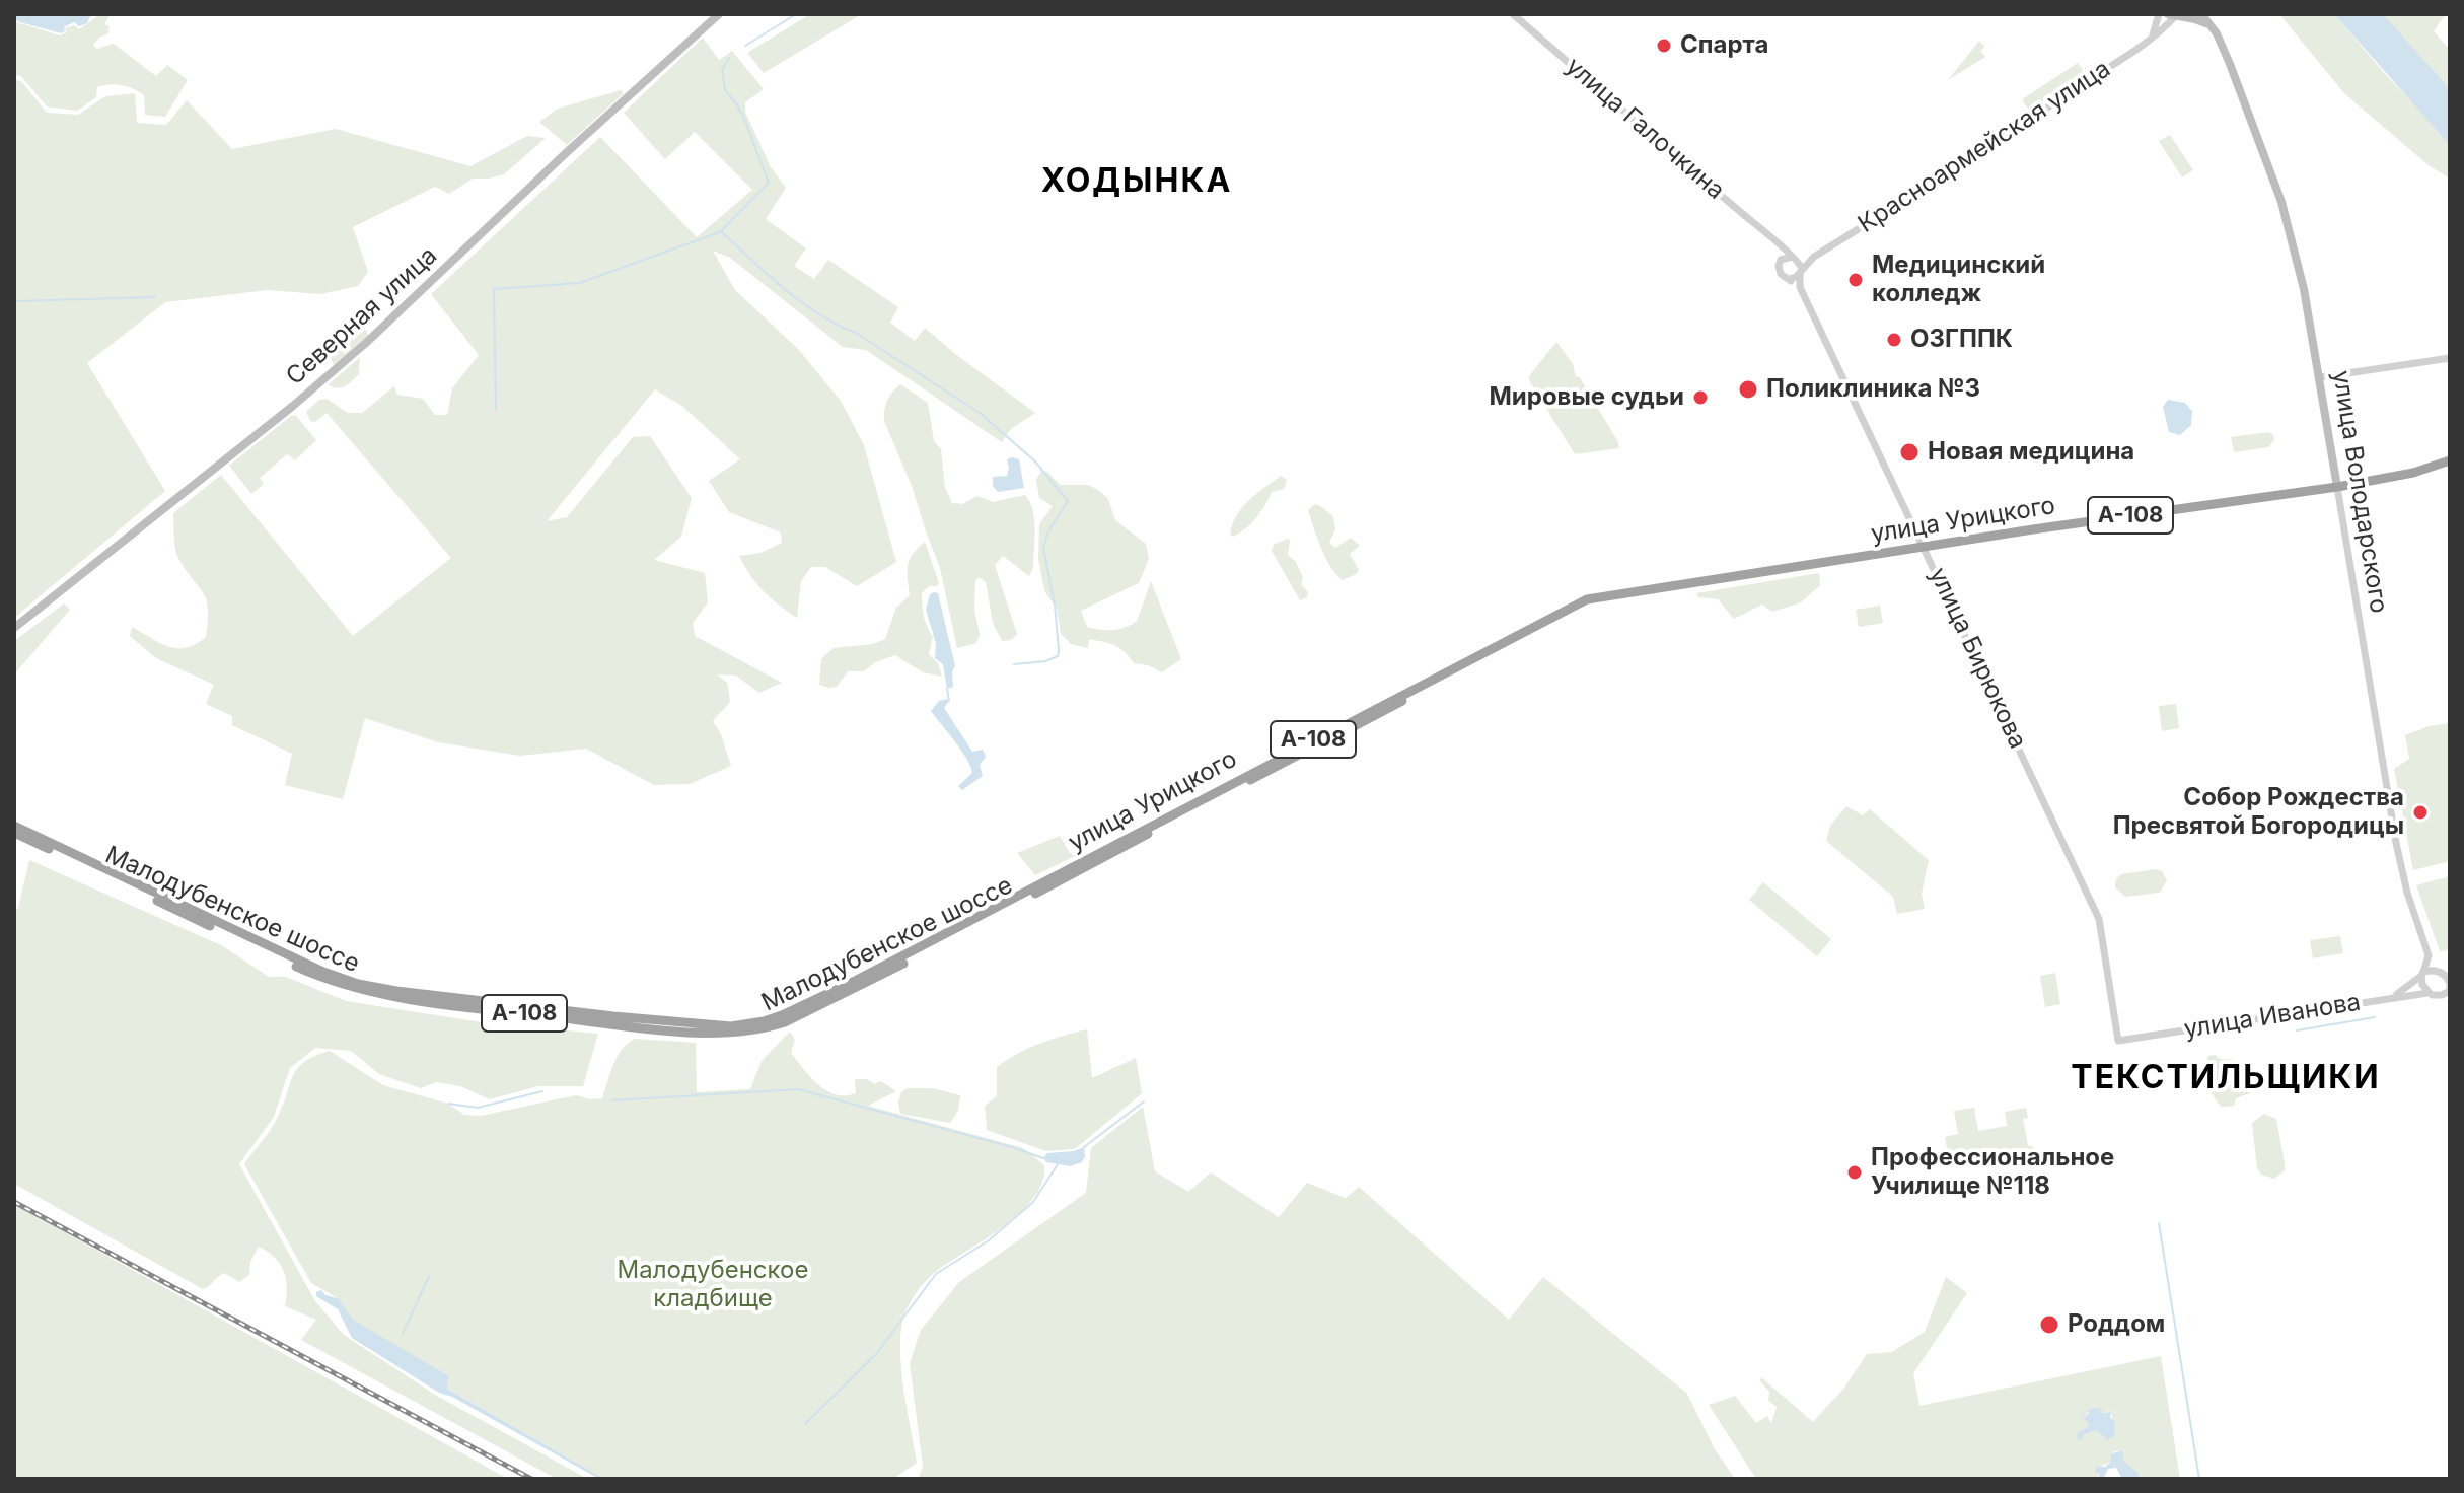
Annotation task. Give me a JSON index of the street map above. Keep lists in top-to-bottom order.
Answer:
{
  "streets": {
    "highway": ["А-108", "улица Урицкого", "Малодубенское шоссе"],
    "main road": ["Северная улица", "улица Володарского"],
    "street": [
      "улица Галочкина",
      "Красноармейская улица",
      "улица Бирюкова",
      "улица Иванова"
    ]
  },
  "crossings": [
    ["улица Володарского", "А-108"],
    ["улица Володарского", "улица Урицкого"],
    ["А-108", "улица Урицкого"],
    ["улица Урицкого", "улица Бирюкова"],
    ["улица Урицкого", "Малодубенское шоссе"],
    ["улица Бирюкова", "улица Иванова"]
  ],
  "districts": ["ХОДЫНКА", "ТЕКСТИЛЬЩИКИ"],
  "parks": ["Малодубенское кладбище"],
  "places": [
    "Спарта",
    "Медицинский колледж",
    "ОЗГППК",
    "Поликлиника №3",
    "Мировые судьи",
    "Новая медицина",
    "Собор Рождества Пресвятой Богородицы",
    "Профессиональное Училище №118",
    "Роддом"
  ]
}
